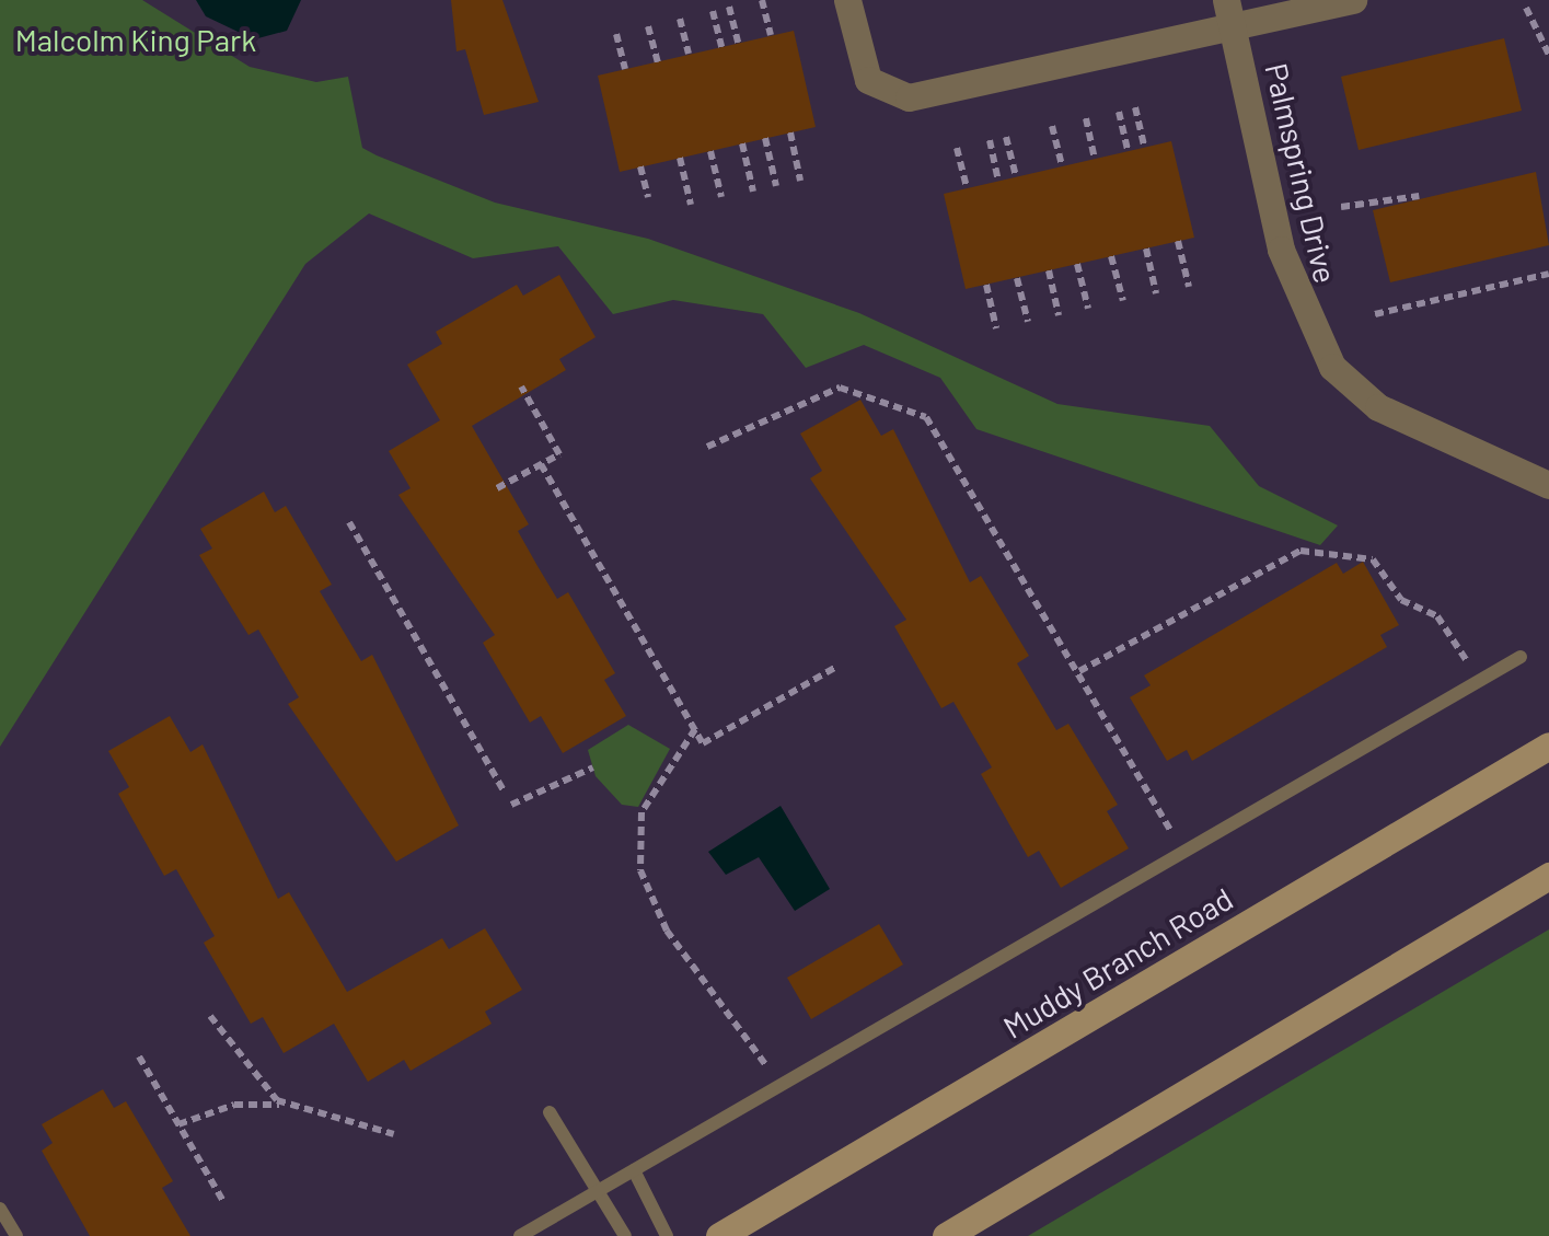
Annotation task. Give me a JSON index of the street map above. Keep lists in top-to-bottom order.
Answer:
{
  "streets": {
    "main road": ["Muddy Branch Road"],
    "street": ["Palmspring Drive"]
  },
  "parks": ["Malcolm King Park"]
}
